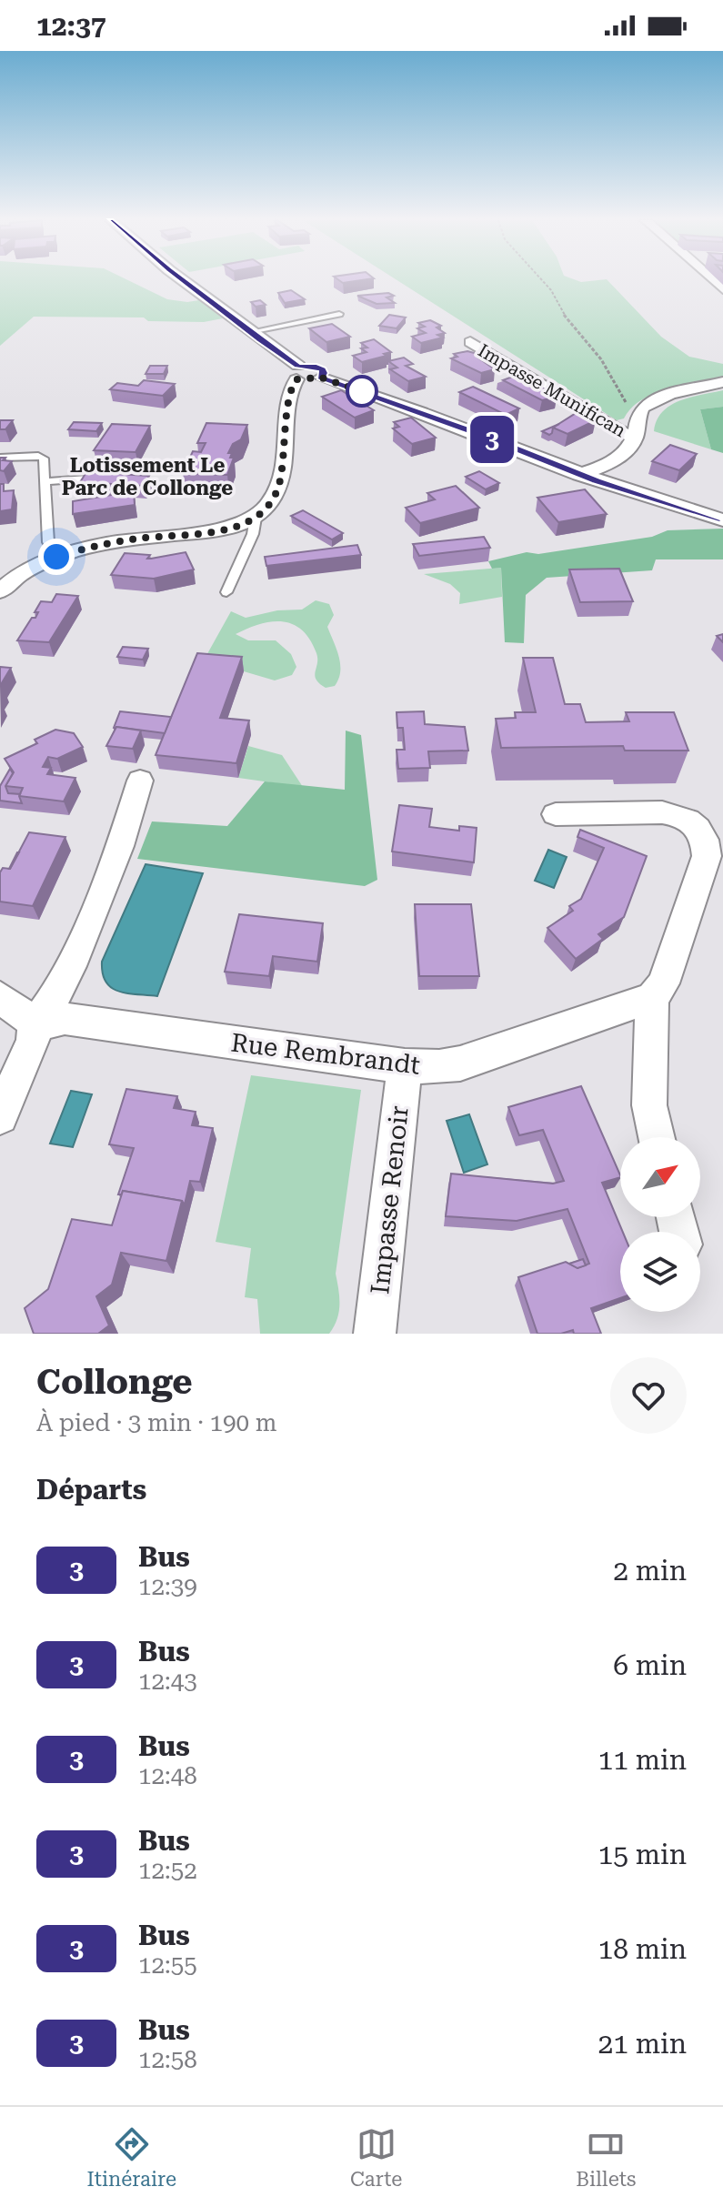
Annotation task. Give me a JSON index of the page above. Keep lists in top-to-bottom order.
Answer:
{
  "streets": {
    "street": ["Impasse Munifican", "Rue Rembrandt", "Impasse Renoir"]
  },
  "crossings": [
    ["Rue Rembrandt", "Impasse Renoir"]
  ],
  "districts": ["Lotissement Le Parc de Collonge"],
  "lines": ["bus line 3"],
  "north": "top right",
  "page": {
    "status": "12:37",
    "on_map": "3",
    "heading": [
      ["Collonge", "À pied · 3 min · 190 m"],
      "Départs"
    ],
    "list": [
      {
        "mark": "3",
        "name": "Bus",
        "note": "12:39",
        "value": "2 min"
      },
      {
        "mark": "3",
        "name": "Bus",
        "note": "12:43",
        "value": "6 min"
      },
      {
        "mark": "3",
        "name": "Bus",
        "note": "12:48",
        "value": "11 min"
      },
      {
        "mark": "3",
        "name": "Bus",
        "note": "12:52",
        "value": "15 min"
      },
      {
        "mark": "3",
        "name": "Bus",
        "note": "12:55",
        "value": "18 min"
      },
      {
        "mark": "3",
        "name": "Bus",
        "note": "12:58",
        "value": "21 min"
      }
    ],
    "tabs": ["Itinéraire", "Carte", "Billets"]
  }
}
